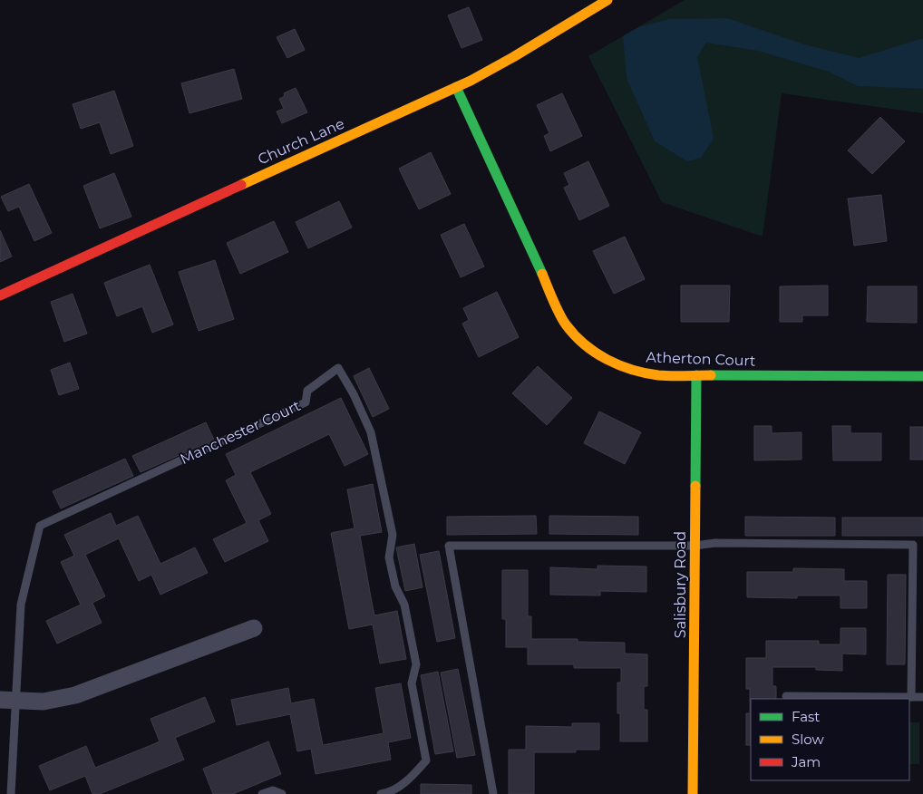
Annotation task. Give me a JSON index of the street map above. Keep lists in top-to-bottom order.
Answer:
{
  "streets": {
    "street": ["Church Lane", "Atherton Court", "Salisbury Road"],
    "lane": ["Manchester Court"]
  },
  "crossings": [
    ["Church Lane", "Atherton Court"],
    ["Atherton Court", "Salisbury Road"]
  ],
  "legend": ["Fast", "Slow", "Jam"]
}
